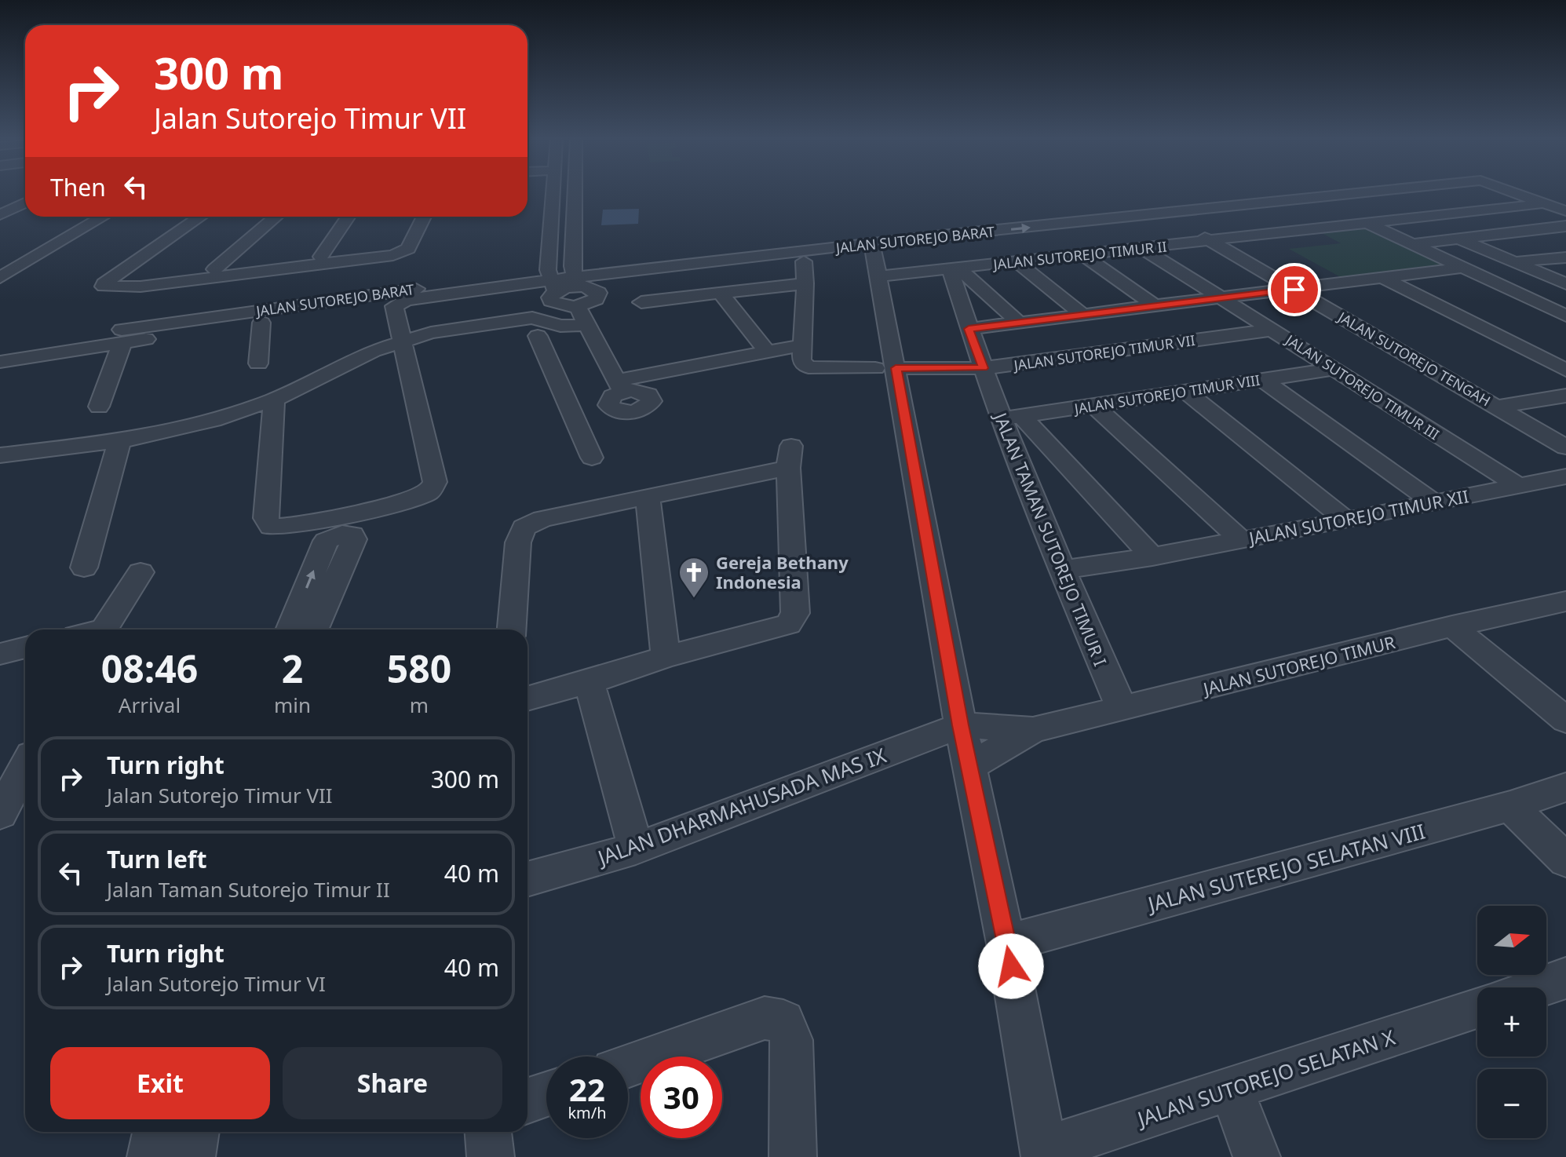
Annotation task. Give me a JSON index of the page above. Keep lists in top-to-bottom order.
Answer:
{
  "streets": {
    "street": [
      "JALAN SUTOREJO BARAT",
      "JALAN SUTOREJO TIMUR II",
      "JALAN SUTOREJO TIMUR VII",
      "JALAN SUTOREJO TENGAH",
      "JALAN SUTOREJO TIMUR III",
      "JALAN SUTOREJO TIMUR VIII",
      "JALAN SUTOREJO TIMUR XII",
      "JALAN TAMAN SUTOREJO TIMUR I",
      "JALAN SUTOREJO TIMUR",
      "JALAN DHARMAHUSADA MAS IX",
      "JALAN SUTEREJO SELATAN VIII",
      "JALAN SUTOREJO SELATAN X"
    ]
  },
  "crossings": [
    ["JALAN SUTOREJO BARAT", "JALAN SUTOREJO TIMUR II"],
    ["JALAN SUTOREJO BARAT", "JALAN SUTOREJO TENGAH"],
    ["JALAN SUTOREJO TIMUR II", "JALAN SUTOREJO TENGAH"],
    ["JALAN SUTOREJO TIMUR II", "JALAN SUTOREJO TIMUR III"],
    ["JALAN SUTOREJO TIMUR II", "JALAN TAMAN SUTOREJO TIMUR I"],
    ["JALAN SUTOREJO TIMUR VII", "JALAN SUTOREJO TIMUR III"],
    ["JALAN SUTOREJO TIMUR VII", "JALAN TAMAN SUTOREJO TIMUR I"],
    ["JALAN SUTOREJO TIMUR III", "JALAN SUTOREJO TIMUR VIII"],
    ["JALAN SUTOREJO TIMUR III", "JALAN SUTOREJO TIMUR XII"],
    ["JALAN SUTOREJO TIMUR VIII", "JALAN TAMAN SUTOREJO TIMUR I"],
    ["JALAN SUTOREJO TIMUR XII", "JALAN TAMAN SUTOREJO TIMUR I"],
    ["JALAN TAMAN SUTOREJO TIMUR I", "JALAN SUTOREJO TIMUR"],
    ["JALAN SUTOREJO TIMUR", "JALAN DHARMAHUSADA MAS IX"]
  ],
  "places": {
    "church": ["Gereja Bethany Indonesia"]
  },
  "north": "right",
  "page": {
    "turn": ["300 m", "Jalan Sutorejo Timur VII"],
    "then": "Then",
    "eta": [
      "08:46",
      "Arrival",
      "2",
      "min",
      "580",
      "m"
    ],
    "list": [
      {
        "name": "Turn right",
        "note": "Jalan Sutorejo Timur VII",
        "value": "300 m"
      },
      {
        "name": "Turn left",
        "note": "Jalan Taman Sutorejo Timur II",
        "value": "40 m"
      },
      {
        "name": "Turn right",
        "note": "Jalan Sutorejo Timur VI",
        "value": "40 m"
      }
    ],
    "map_buttons": ["+", "−"],
    "buttons": ["Exit", "Share"],
    "speed": "22 km/h",
    "limit": "30"
  }
}
